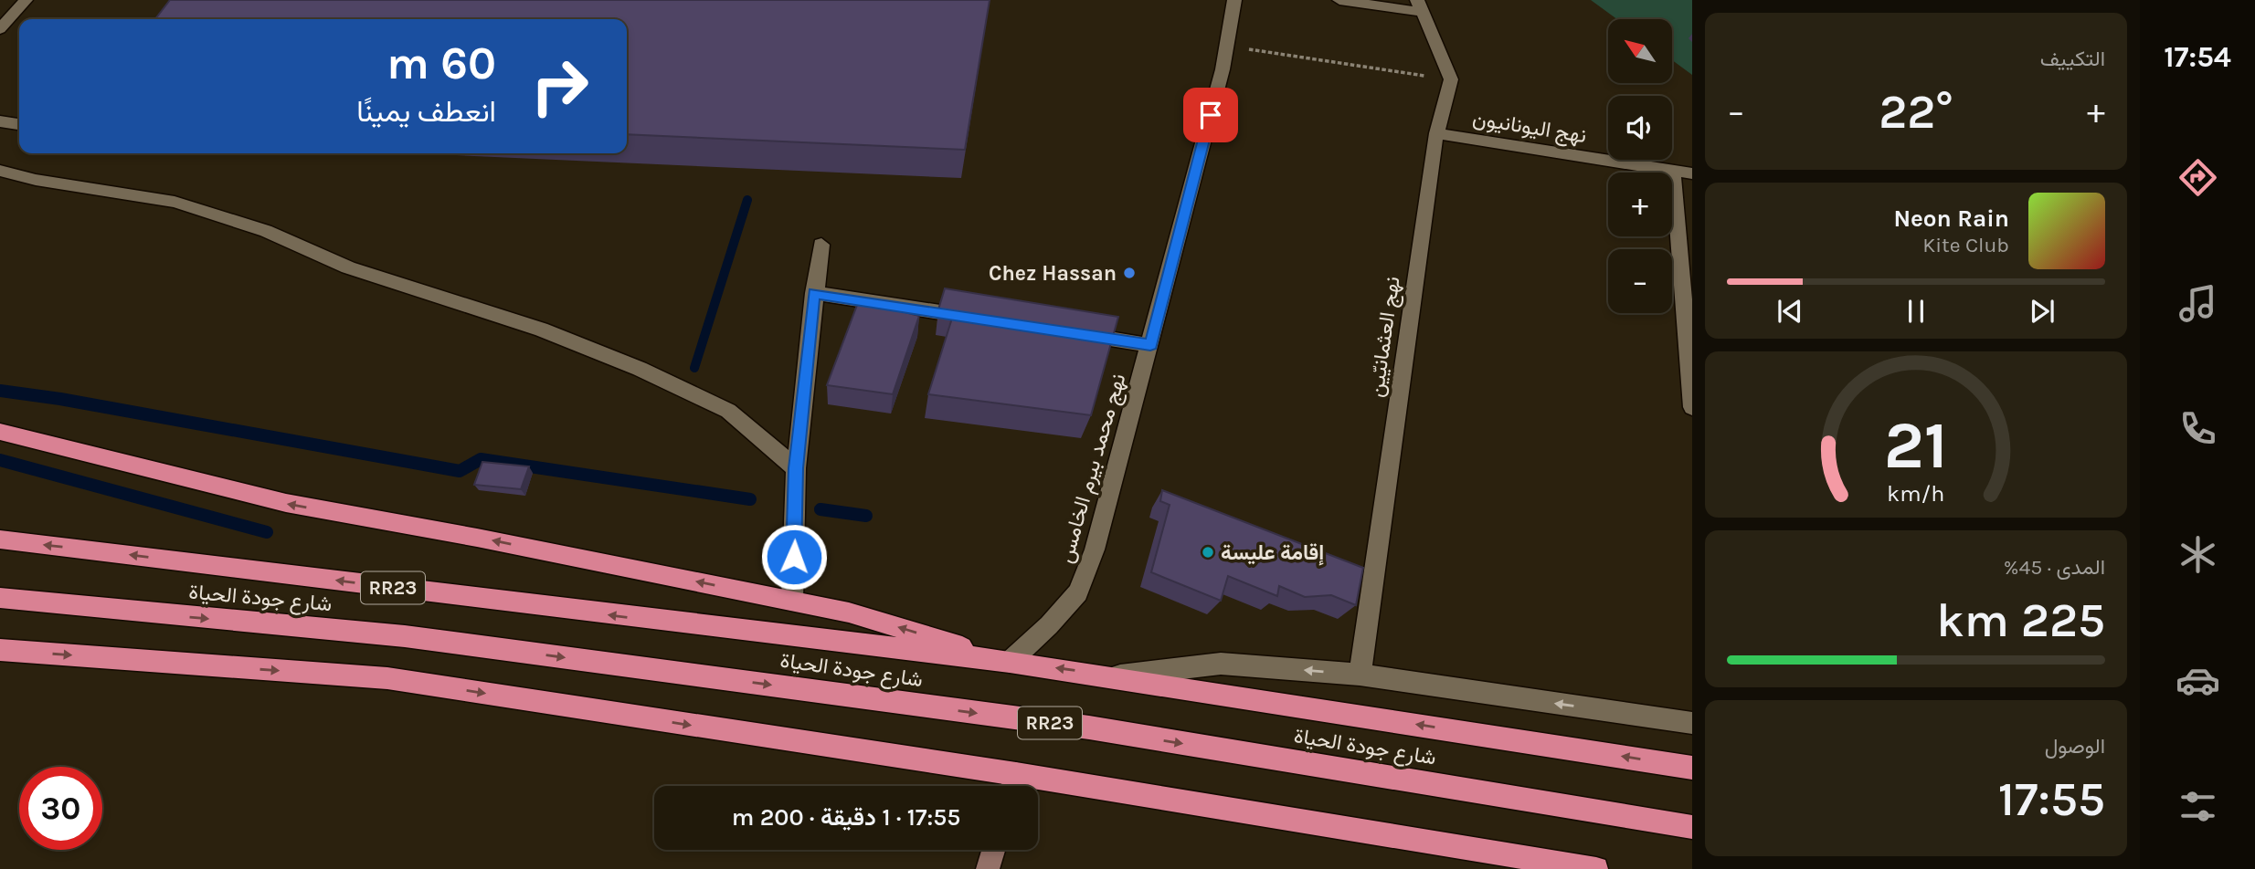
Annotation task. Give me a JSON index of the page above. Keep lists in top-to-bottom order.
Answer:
{
  "streets": {
    "highway": ["RR23", "شارع جودة الحياة"],
    "street": ["نهج اليونانيون", "نهج العثمانيّين", "نهج محمد بيرم الخامس"]
  },
  "crossings": [
    ["نهج اليونانيون", "نهج العثمانيّين"],
    ["نهج محمد بيرم الخامس", "شارع جودة الحياة"]
  ],
  "places": ["Chez Hassan", "إقامة عليسة"],
  "north": "top left",
  "page": {
    "tabs": "17:54",
    "tile": [
      "التكييف",
      ["المدى · 45%", "225 km"],
      ["الوصول", "17:55"]
    ],
    "map_buttons": ["+", "−"],
    "turn": ["60 m", "انعطف يمينًا"],
    "heat": ["−", "22°", "+"],
    "song": ["Neon Rain", "Kite Club"],
    "limit": "30",
    "trip": "17:55 · 1 دقيقة · 200 m",
    "gauge": ["21", "km/h"]
  }
}
